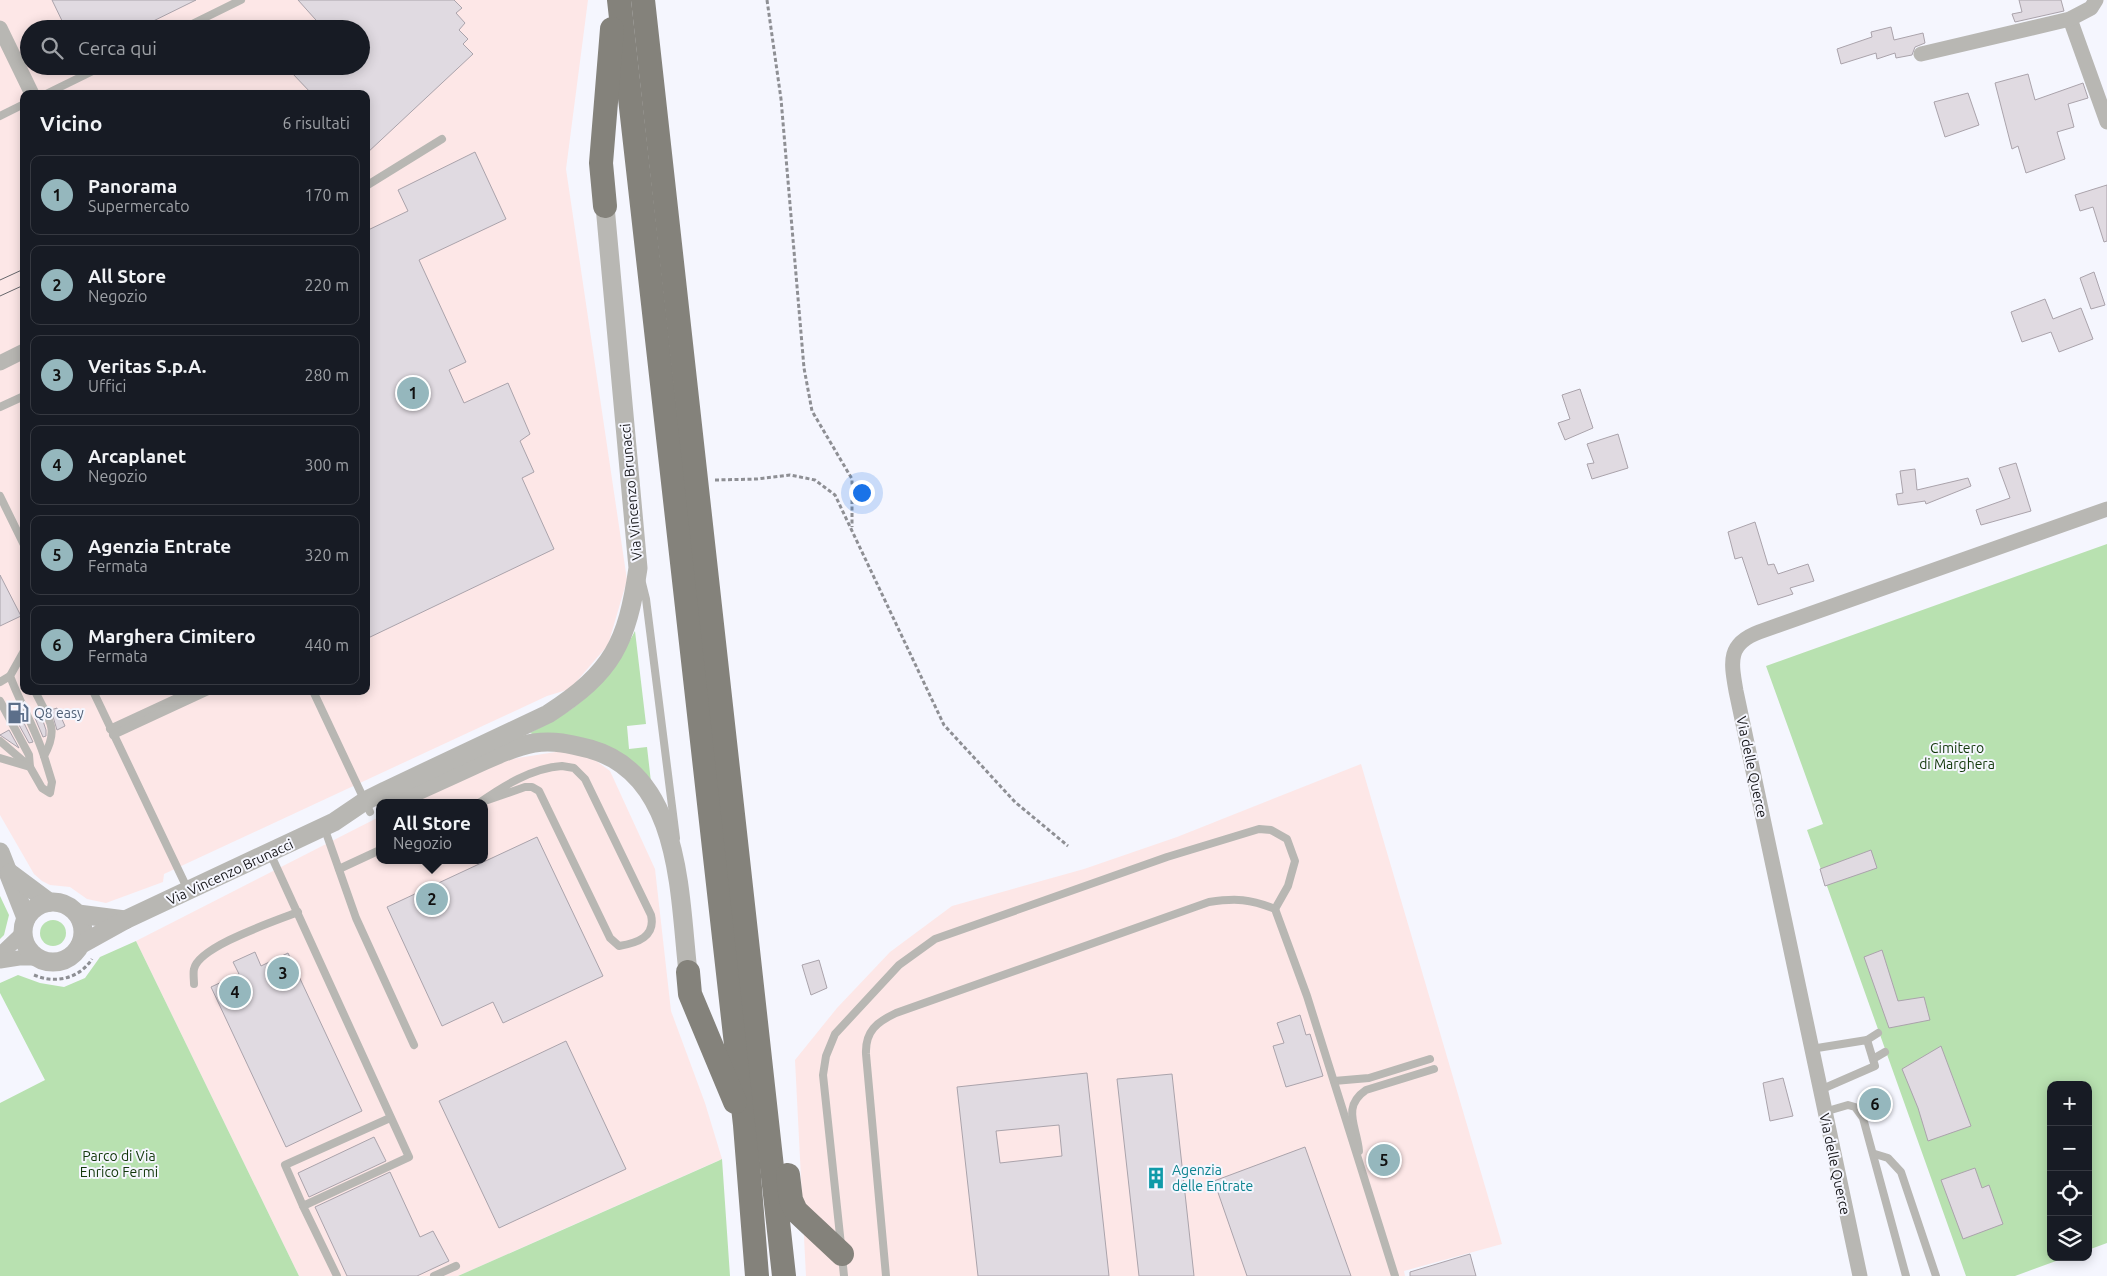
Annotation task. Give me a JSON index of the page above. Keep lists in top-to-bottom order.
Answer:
{
  "streets": {
    "street": ["Via Vincenzo Brunacci", "Via delle Querce"]
  },
  "parks": ["Cimitero di Marghera", "Parco di Via Enrico Fermi"],
  "places": {
    "fuel station": ["Q8 easy"],
    "building": ["Agenzia delle Entrate"]
  },
  "page": {
    "search": "Cerca qui",
    "heading": ["Vicino", "6 risultati"],
    "list": [
      {
        "mark": "1",
        "name": "Panorama",
        "note": "Supermercato",
        "value": "170 m"
      },
      {
        "mark": "2",
        "name": "All Store",
        "note": "Negozio",
        "value": "220 m"
      },
      {
        "mark": "3",
        "name": "Veritas S.p.A.",
        "note": "Uffici",
        "value": "280 m"
      },
      {
        "mark": "4",
        "name": "Arcaplanet",
        "note": "Negozio",
        "value": "300 m"
      },
      {
        "mark": "5",
        "name": "Agenzia Entrate",
        "note": "Fermata",
        "value": "320 m"
      },
      {
        "mark": "6",
        "name": "Marghera Cimitero",
        "note": "Fermata",
        "value": "440 m"
      }
    ],
    "pins": [
      "1",
      "2",
      "3",
      "4",
      "6",
      "5"
    ],
    "popup": ["All Store", "Negozio"],
    "map_buttons": ["+", "−"]
  }
}
